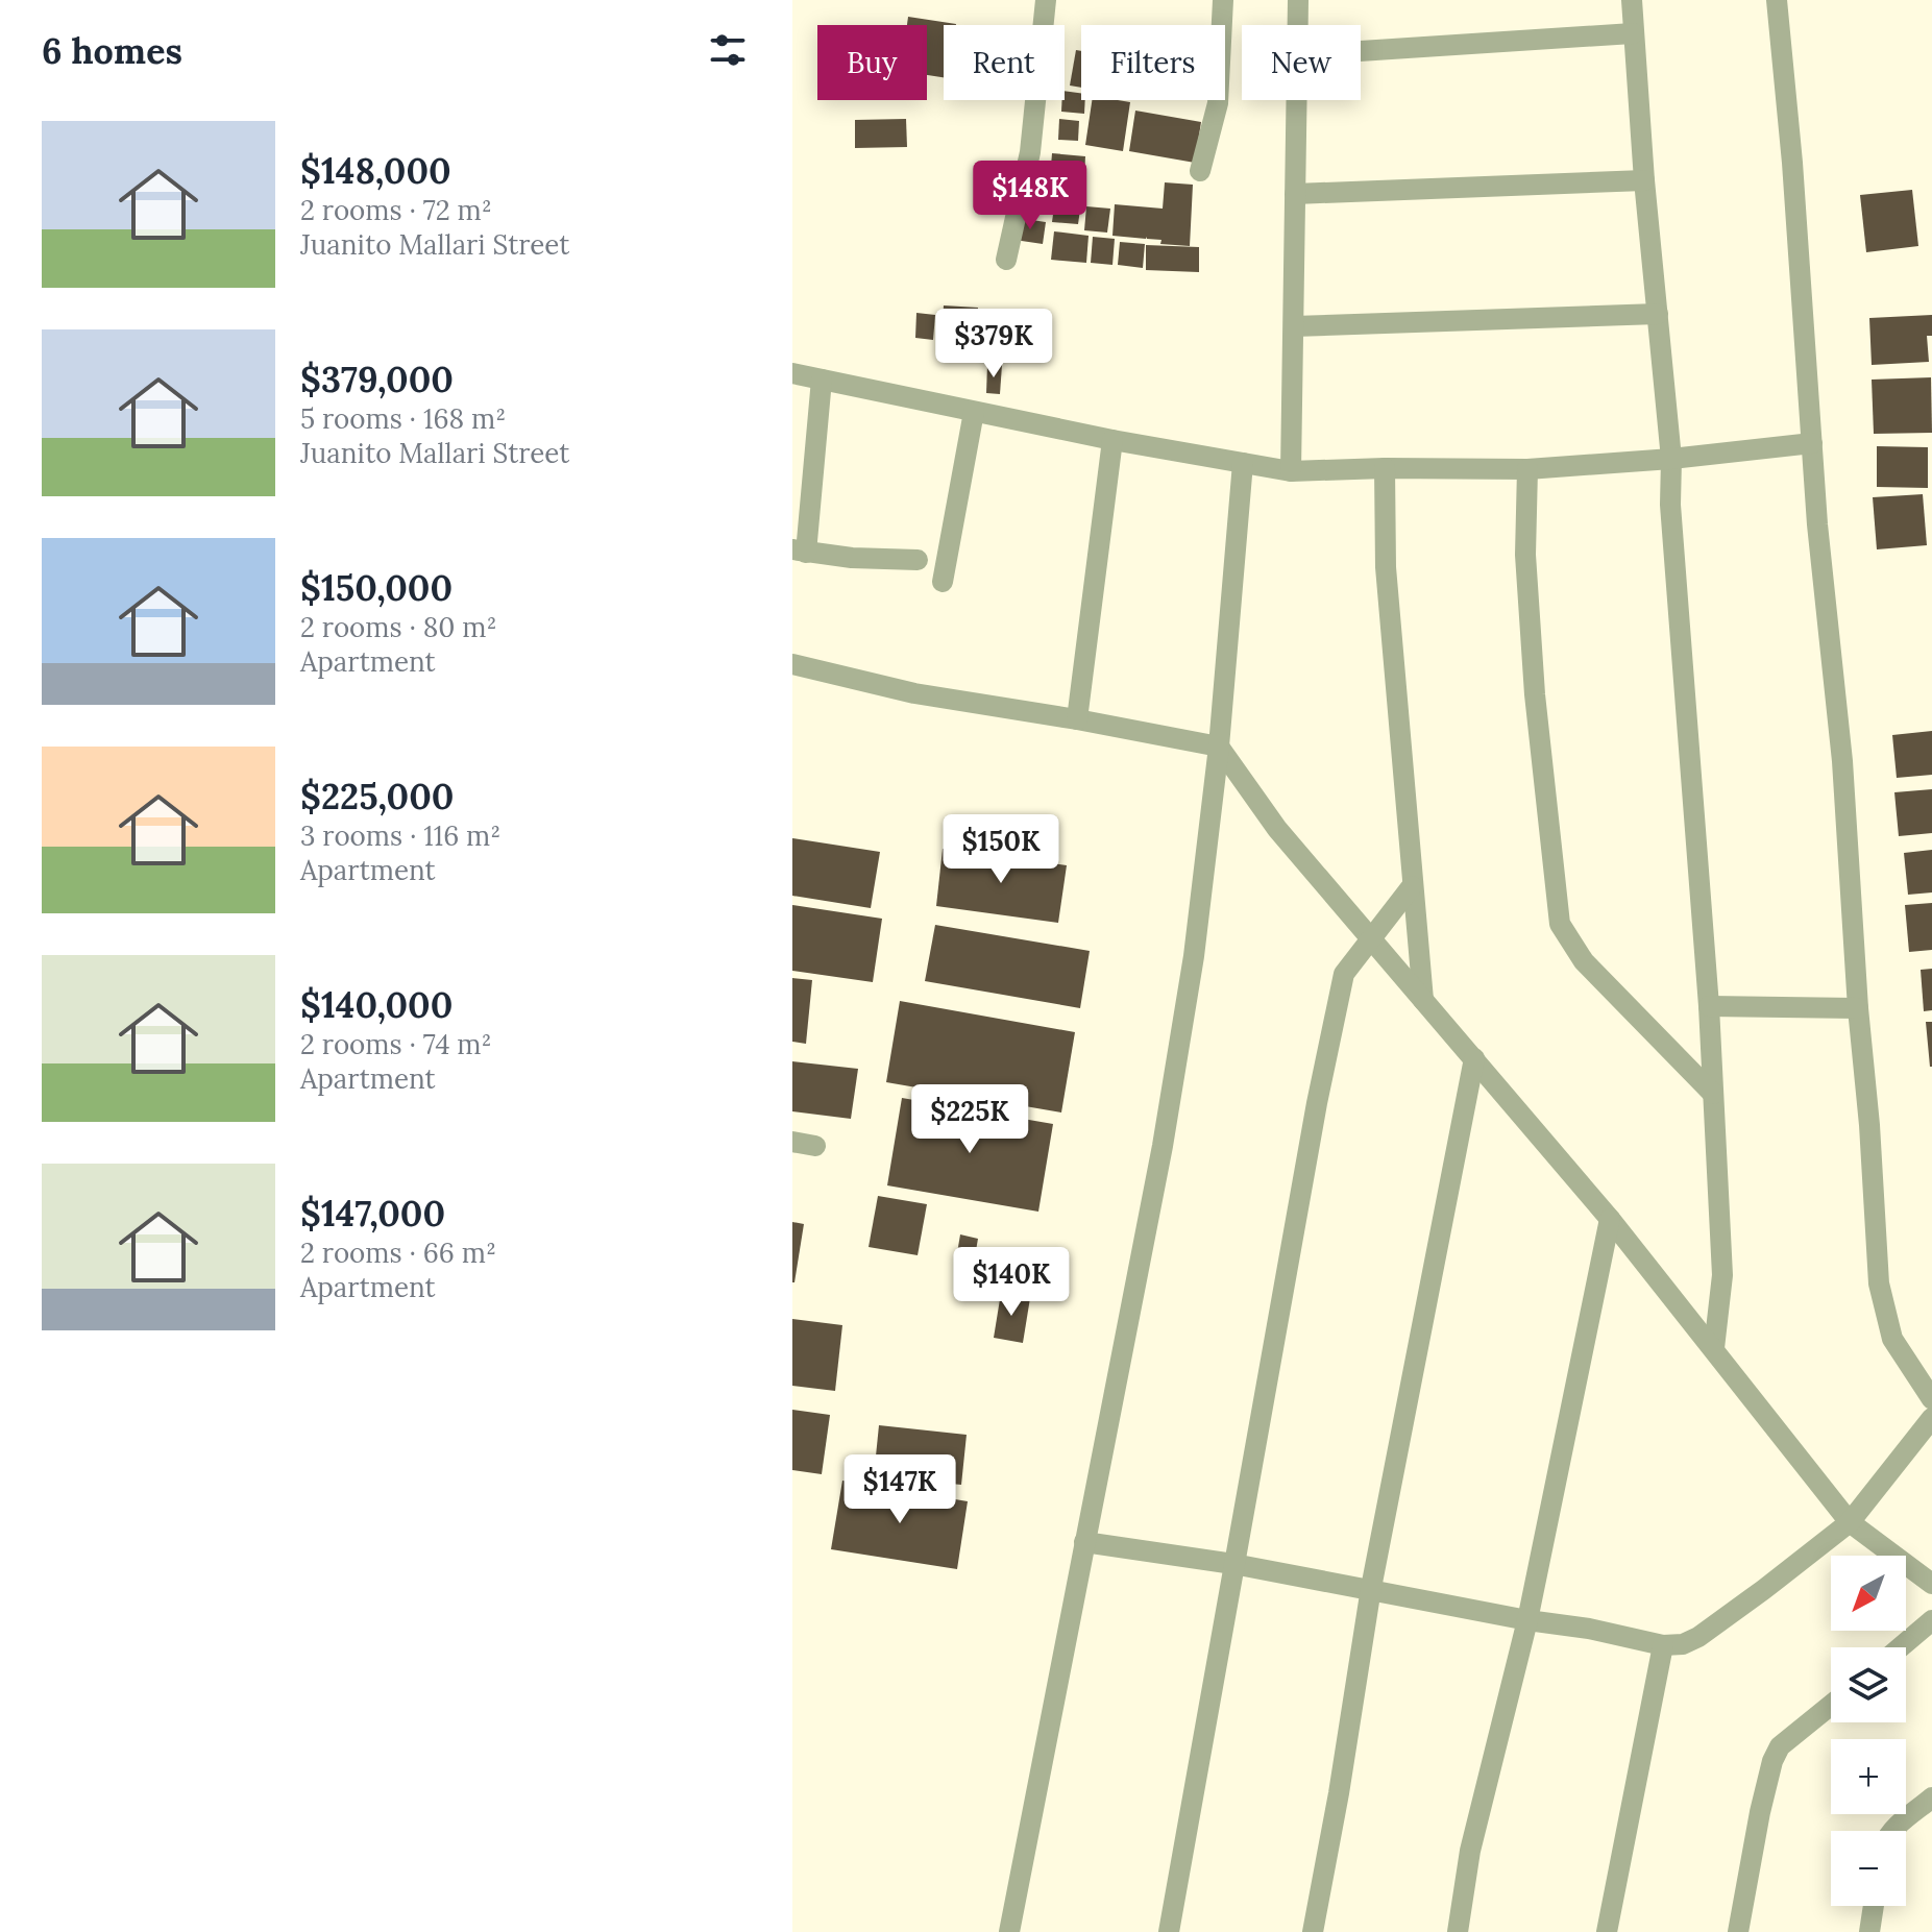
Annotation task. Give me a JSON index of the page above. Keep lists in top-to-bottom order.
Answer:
{
  "north": "bottom left",
  "page": {
    "heading": "6 homes",
    "chip": [
      "Buy",
      "Rent",
      "Filters",
      "New"
    ],
    "list": [
      {
        "name": "$148,000",
        "note": "2 rooms · 72 m² · Juanito Mallari Street"
      },
      {
        "name": "$379,000",
        "note": "5 rooms · 168 m² · Juanito Mallari Street"
      },
      {
        "name": "$150,000",
        "note": "2 rooms · 80 m² · Apartment"
      },
      {
        "name": "$225,000",
        "note": "3 rooms · 116 m² · Apartment"
      },
      {
        "name": "$140,000",
        "note": "2 rooms · 74 m² · Apartment"
      },
      {
        "name": "$147,000",
        "note": "2 rooms · 66 m² · Apartment"
      }
    ],
    "price": [
      "$148K",
      "$379K",
      "$150K",
      "$225K",
      "$140K",
      "$147K"
    ],
    "map_buttons": ["+", "−"]
  }
}
